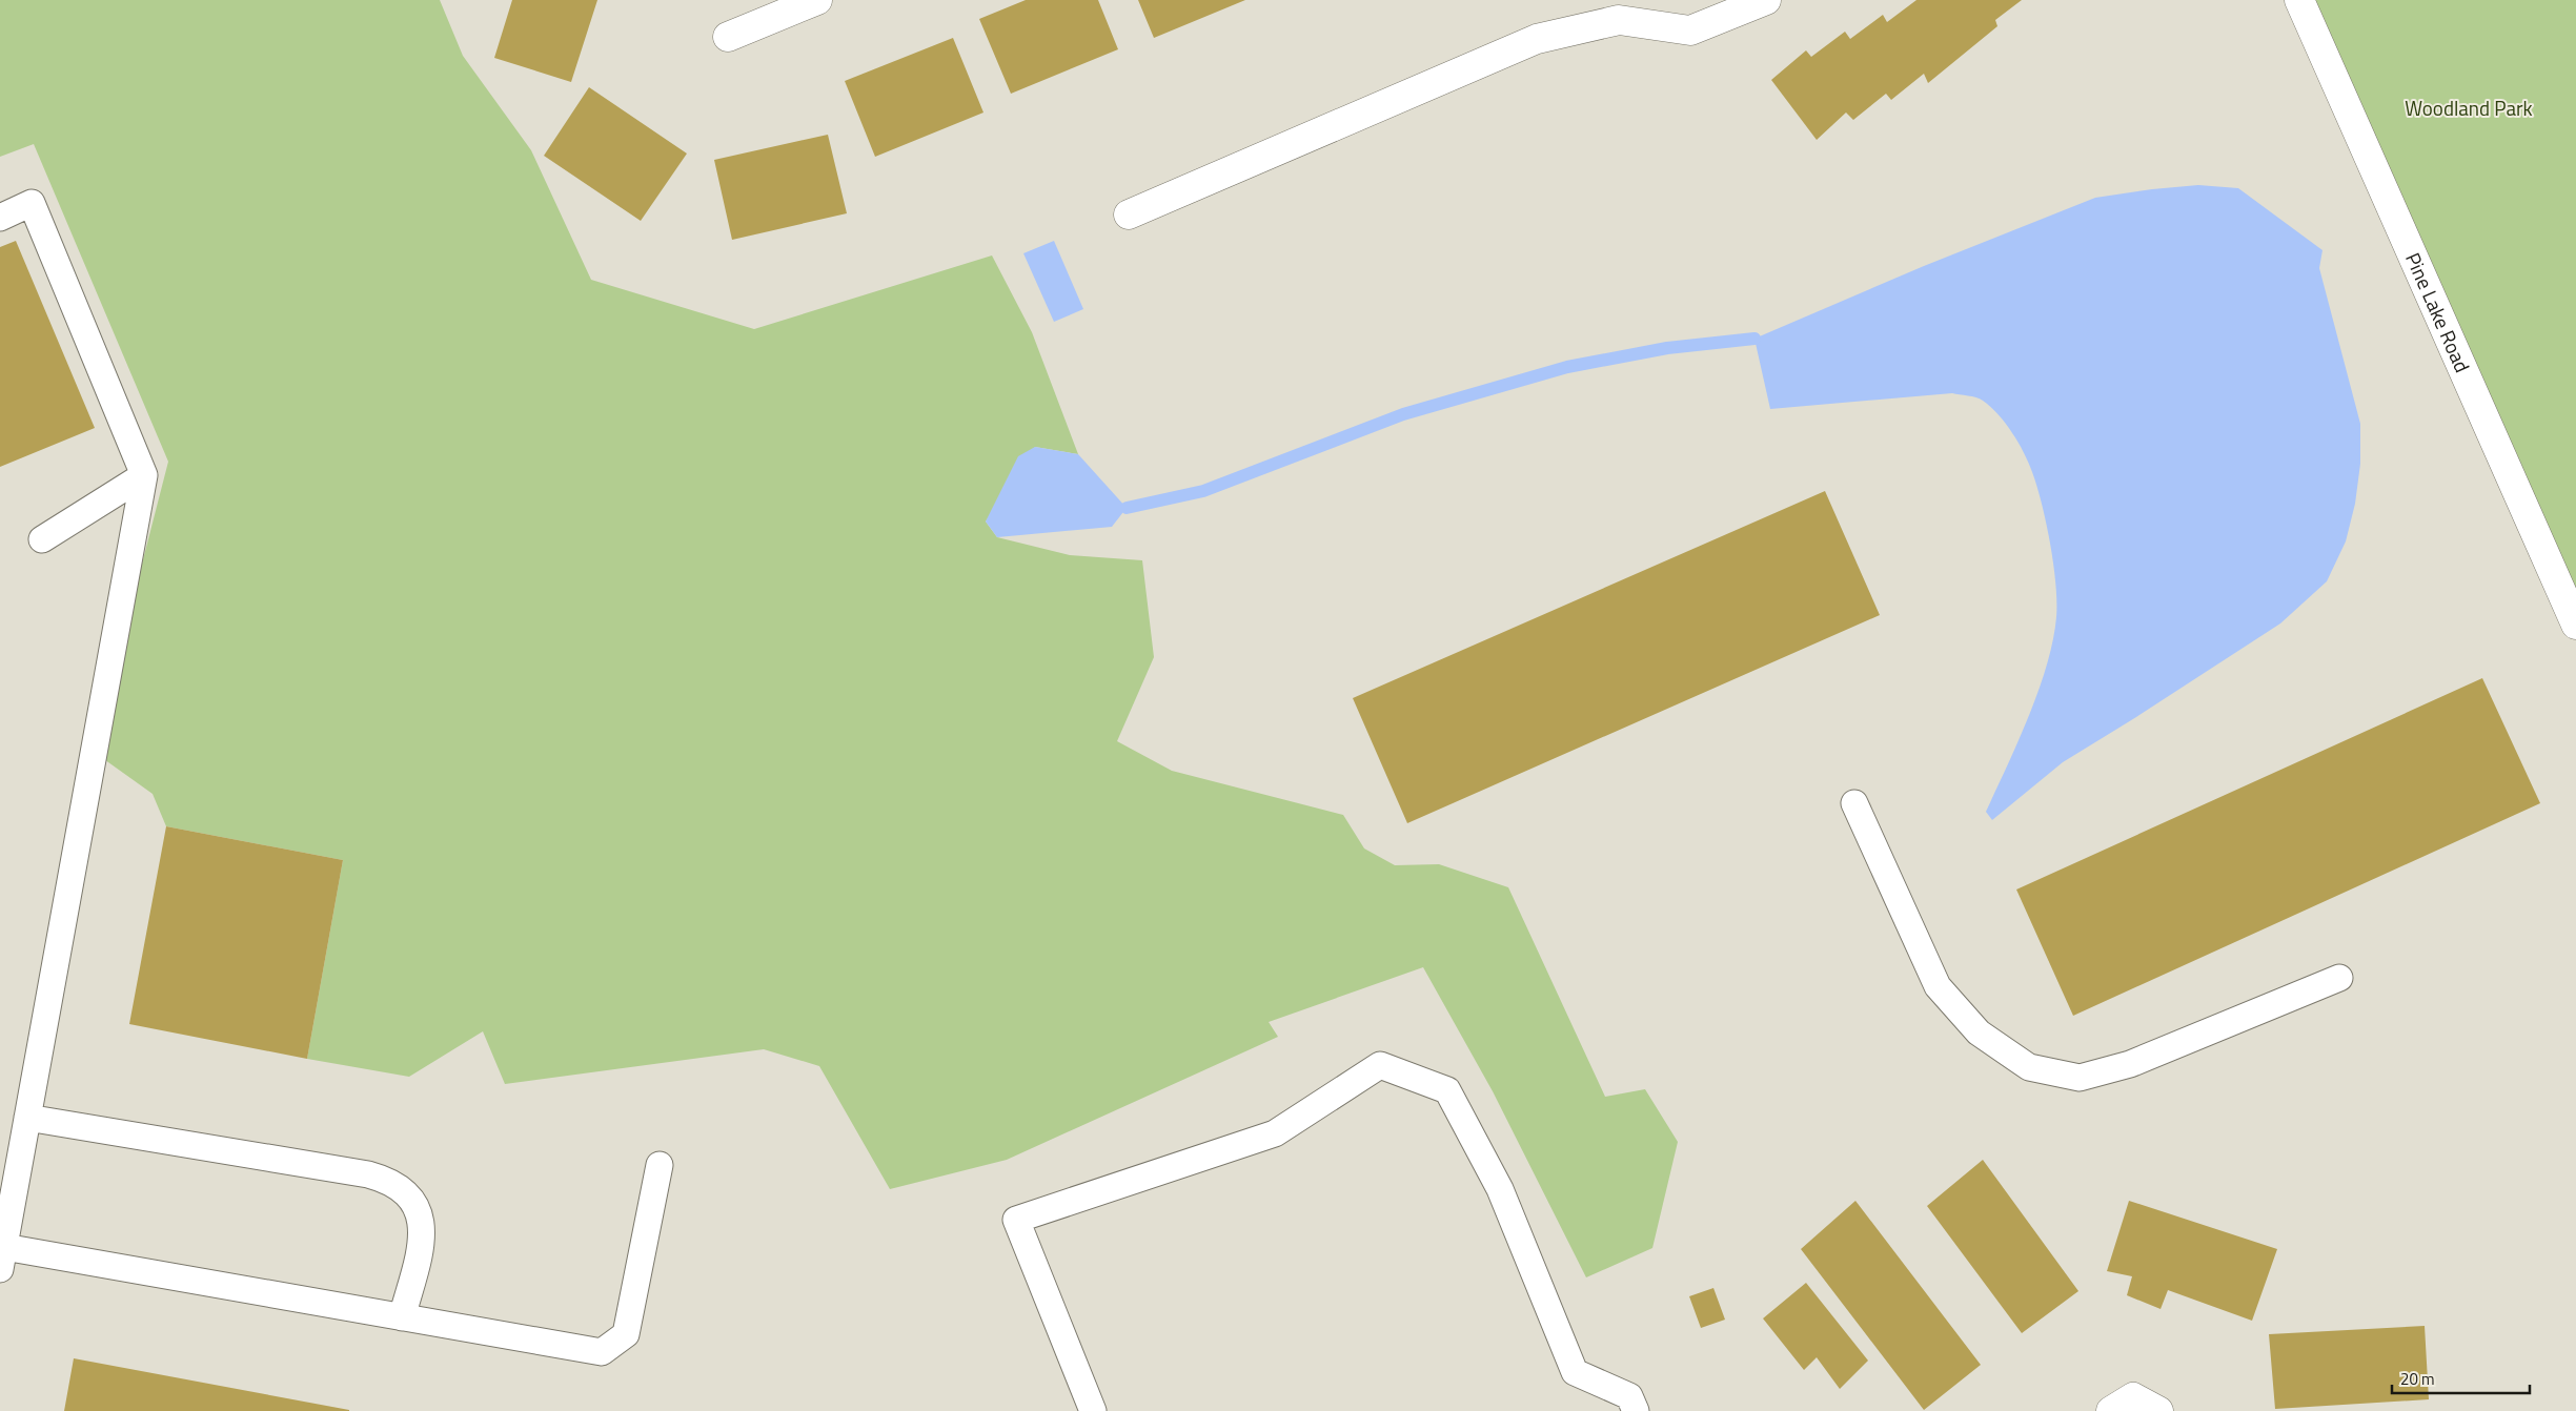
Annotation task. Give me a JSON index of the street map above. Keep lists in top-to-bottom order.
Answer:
{
  "streets": {
    "street": ["Pine Lake Road"]
  },
  "parks": ["Woodland Park"],
  "scale_bar": "20 m"
}
